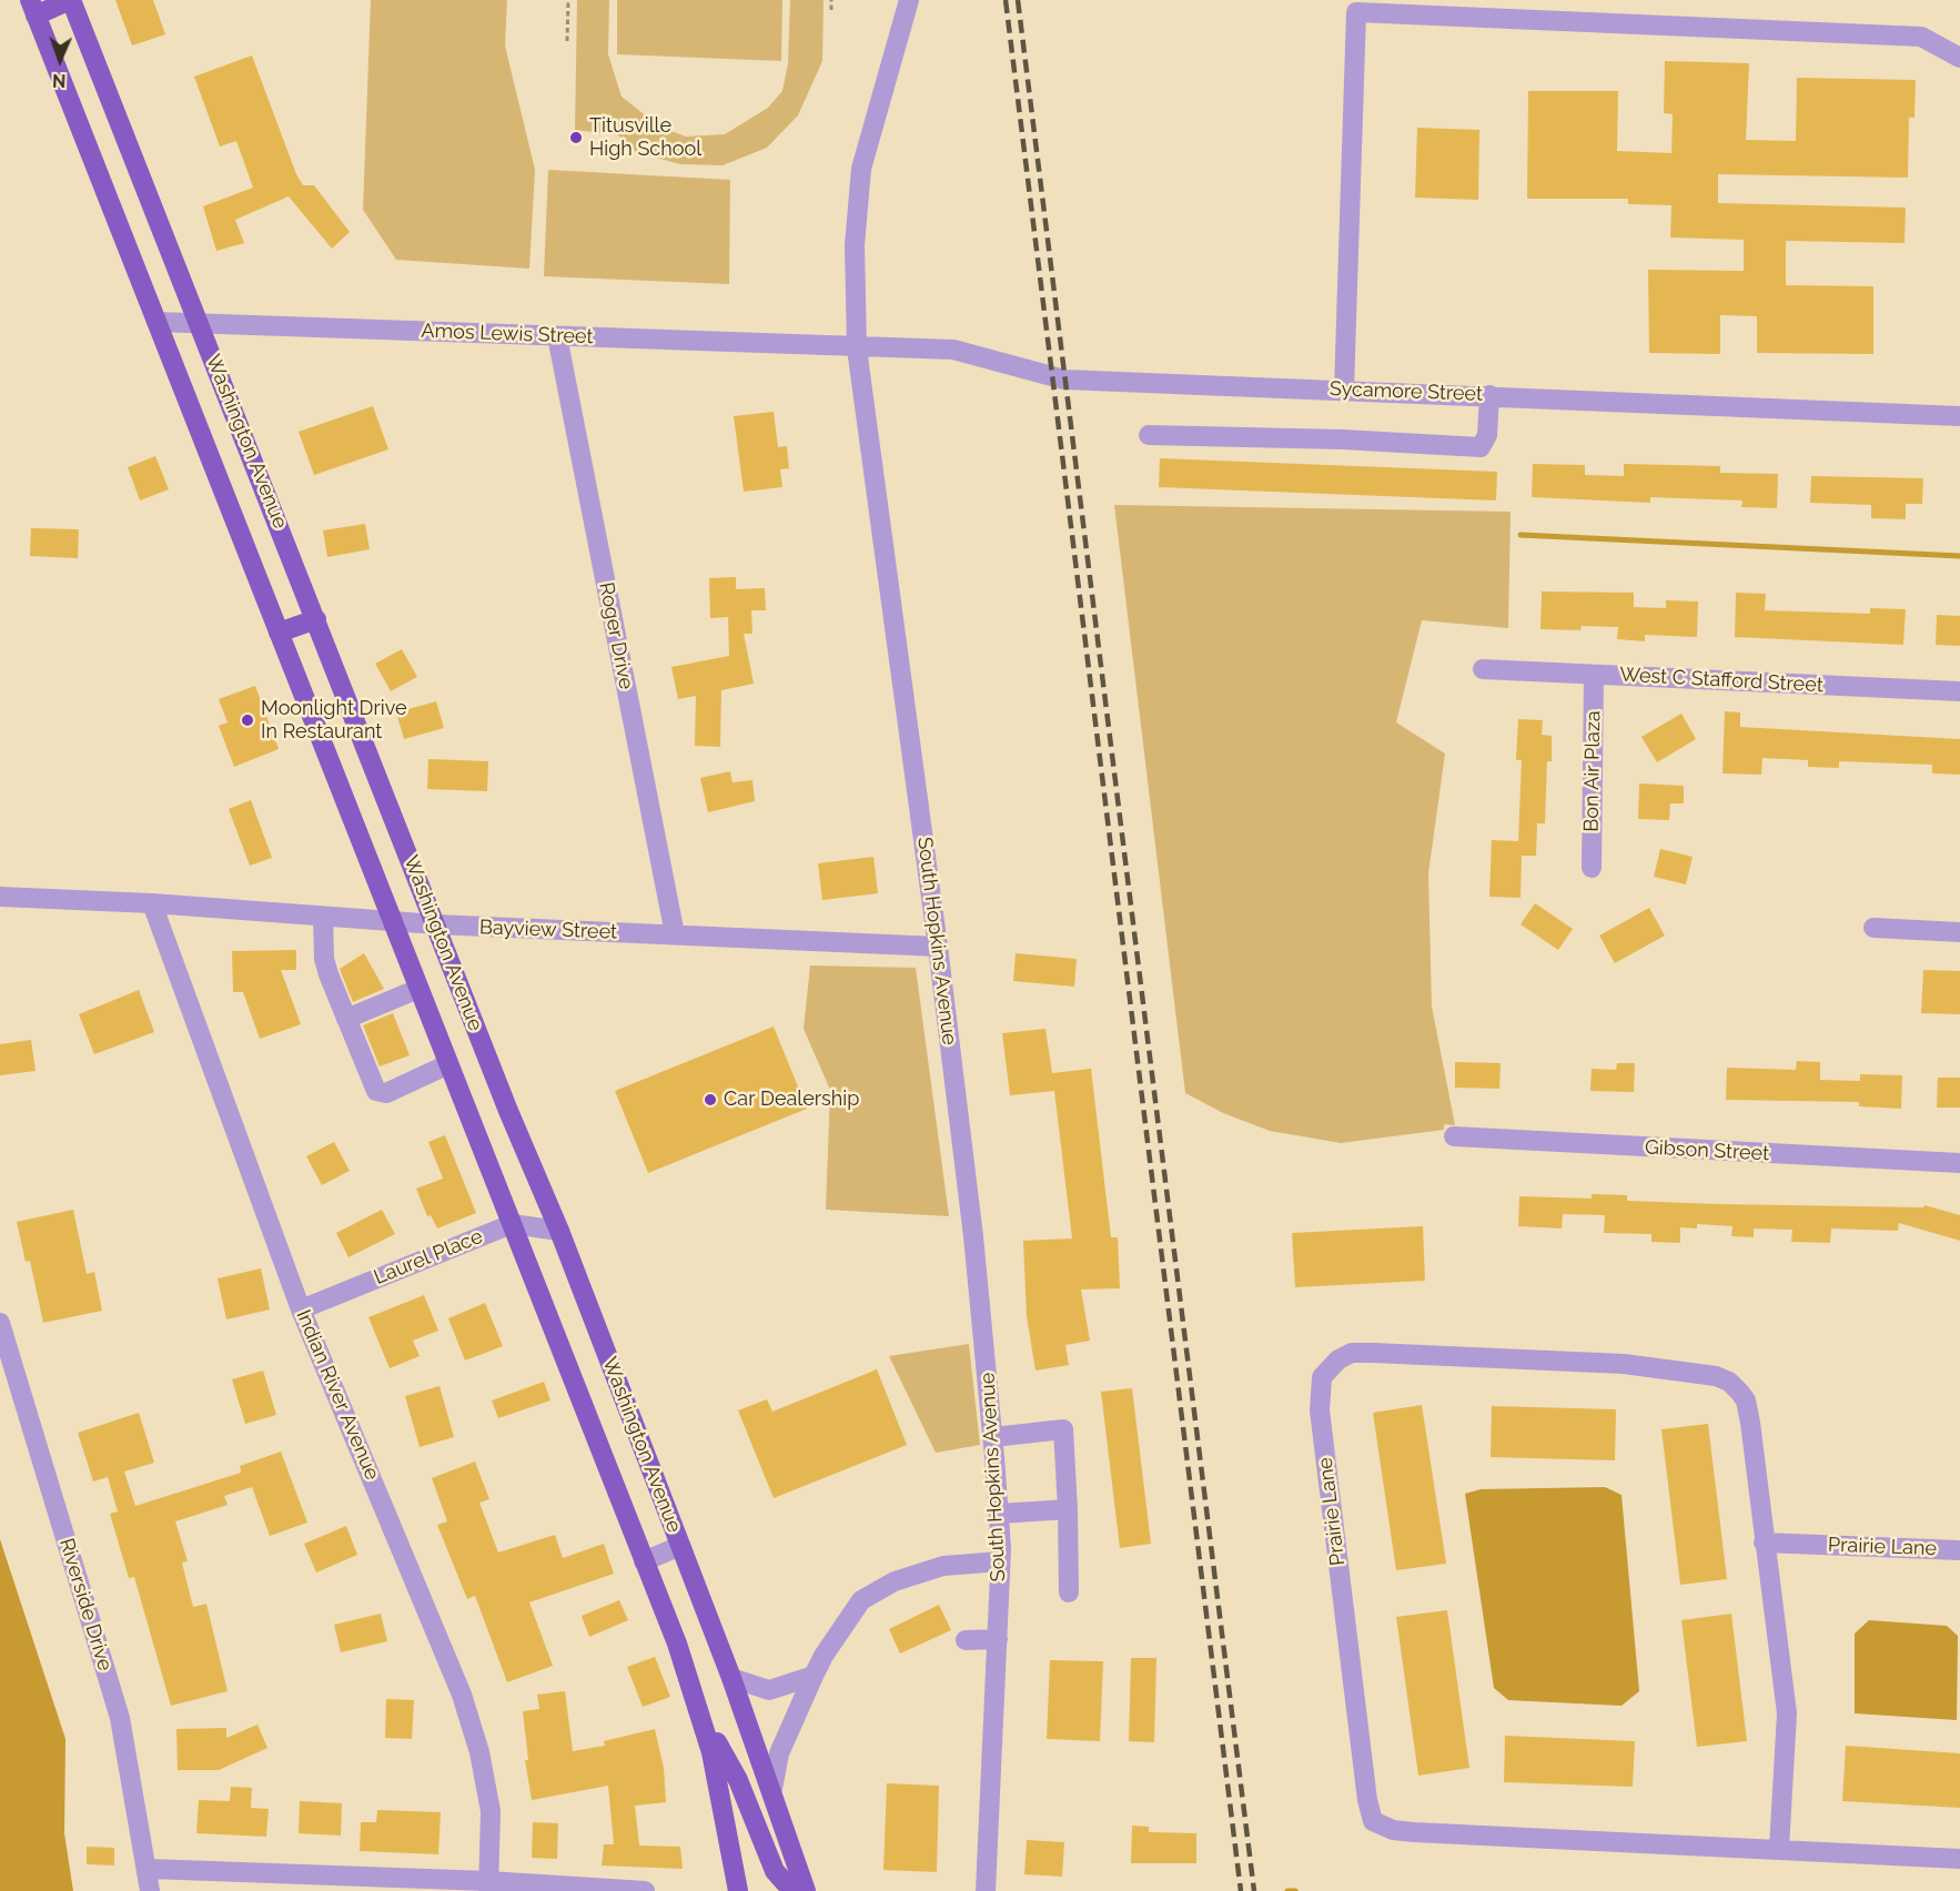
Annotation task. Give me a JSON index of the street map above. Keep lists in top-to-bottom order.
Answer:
{
  "streets": {
    "main road": ["Washington Avenue"],
    "street": [
      "Amos Lewis Street",
      "Sycamore Street",
      "Roger Drive",
      "West C Stafford Street",
      "Bon Air Plaza",
      "Bayview Street",
      "South Hopkins Avenue",
      "Gibson Street",
      "Laurel Place",
      "Indian River Avenue",
      "Prairie Lane",
      "Riverside Drive"
    ]
  },
  "crossings": [
    ["Amos Lewis Street", "Sycamore Street"],
    ["Amos Lewis Street", "Washington Avenue"],
    ["Amos Lewis Street", "Roger Drive"],
    ["Amos Lewis Street", "South Hopkins Avenue"],
    ["Sycamore Street", "South Hopkins Avenue"],
    ["Washington Avenue", "Bayview Street"],
    ["Washington Avenue", "Laurel Place"],
    ["Roger Drive", "Bayview Street"],
    ["West C Stafford Street", "Bon Air Plaza"],
    ["Bayview Street", "South Hopkins Avenue"],
    ["Bayview Street", "Indian River Avenue"],
    ["Laurel Place", "Indian River Avenue"]
  ],
  "places": ["Titusville High School", "Moonlight Drive In Restaurant", "Car Dealership"],
  "north": "bottom"
}
